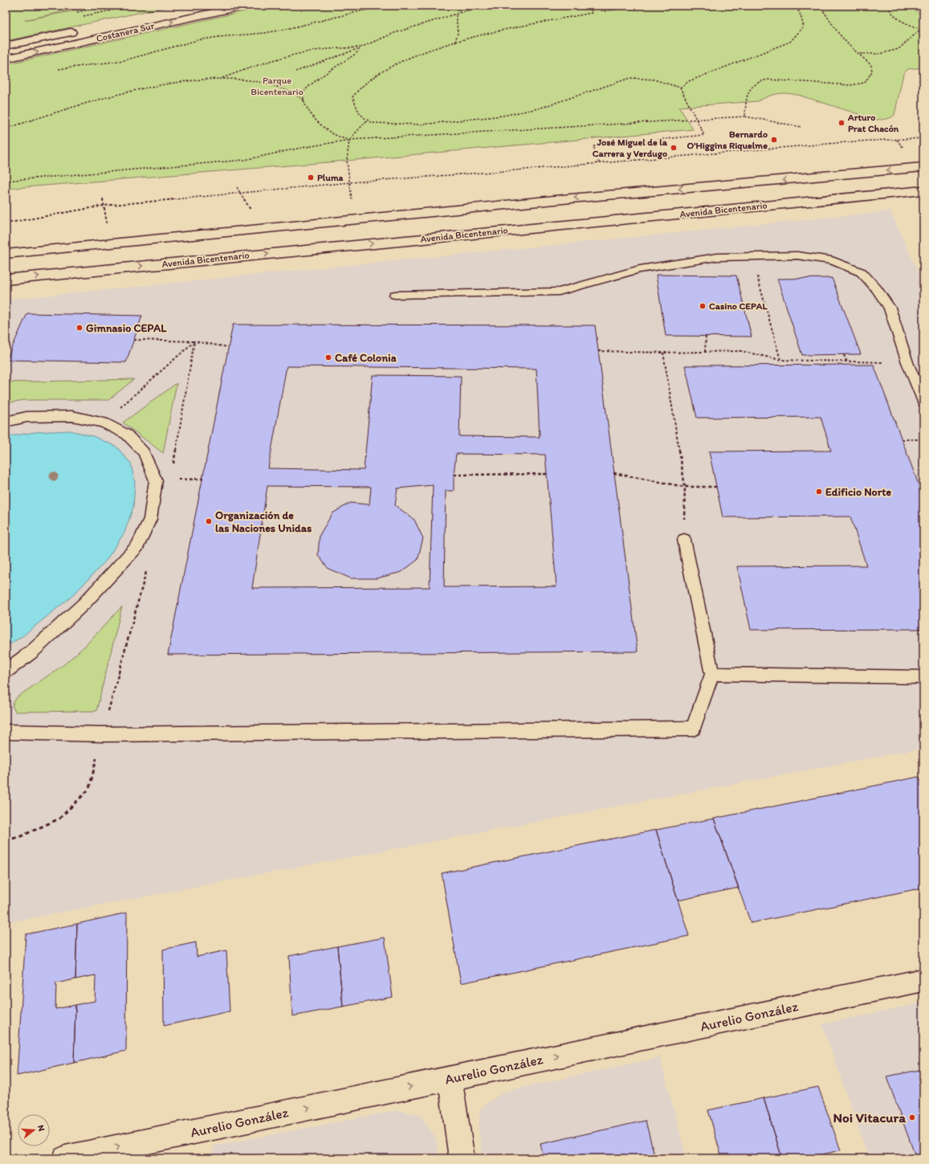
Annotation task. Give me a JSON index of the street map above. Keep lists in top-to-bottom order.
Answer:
{
  "streets": {
    "main road": ["Costanera Sur", "Avenida Bicentenario", "Aurelio González"]
  },
  "one_way": ["Aurelio González"],
  "parks": ["Parque Bicentenario"],
  "places": [
    "Arturo Prat Chacón",
    "Bernardo O'Higgins Riquelme",
    "José Miguel de la Carrera y Verdugo",
    "Pluma",
    "Casino CEPAL",
    "Gimnasio CEPAL",
    "Café Colonia",
    "Edificio Norte",
    "Organización de las Naciones Unidas",
    "Noi Vitacura"
  ],
  "north": "right"
}
